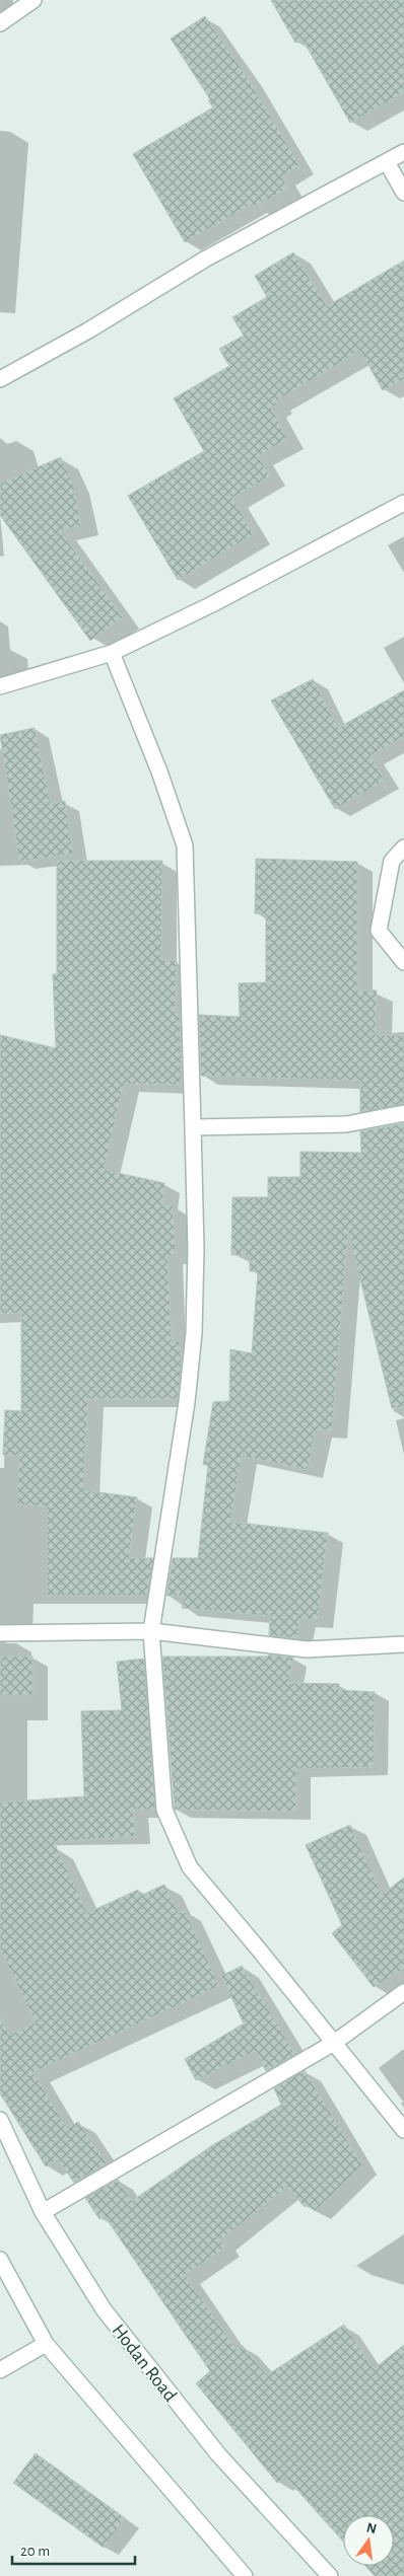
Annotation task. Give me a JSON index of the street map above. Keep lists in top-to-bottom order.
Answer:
{
  "streets": {
    "street": ["Hodan Road"]
  },
  "scale_bar": "20 m",
  "north": "top"
}
